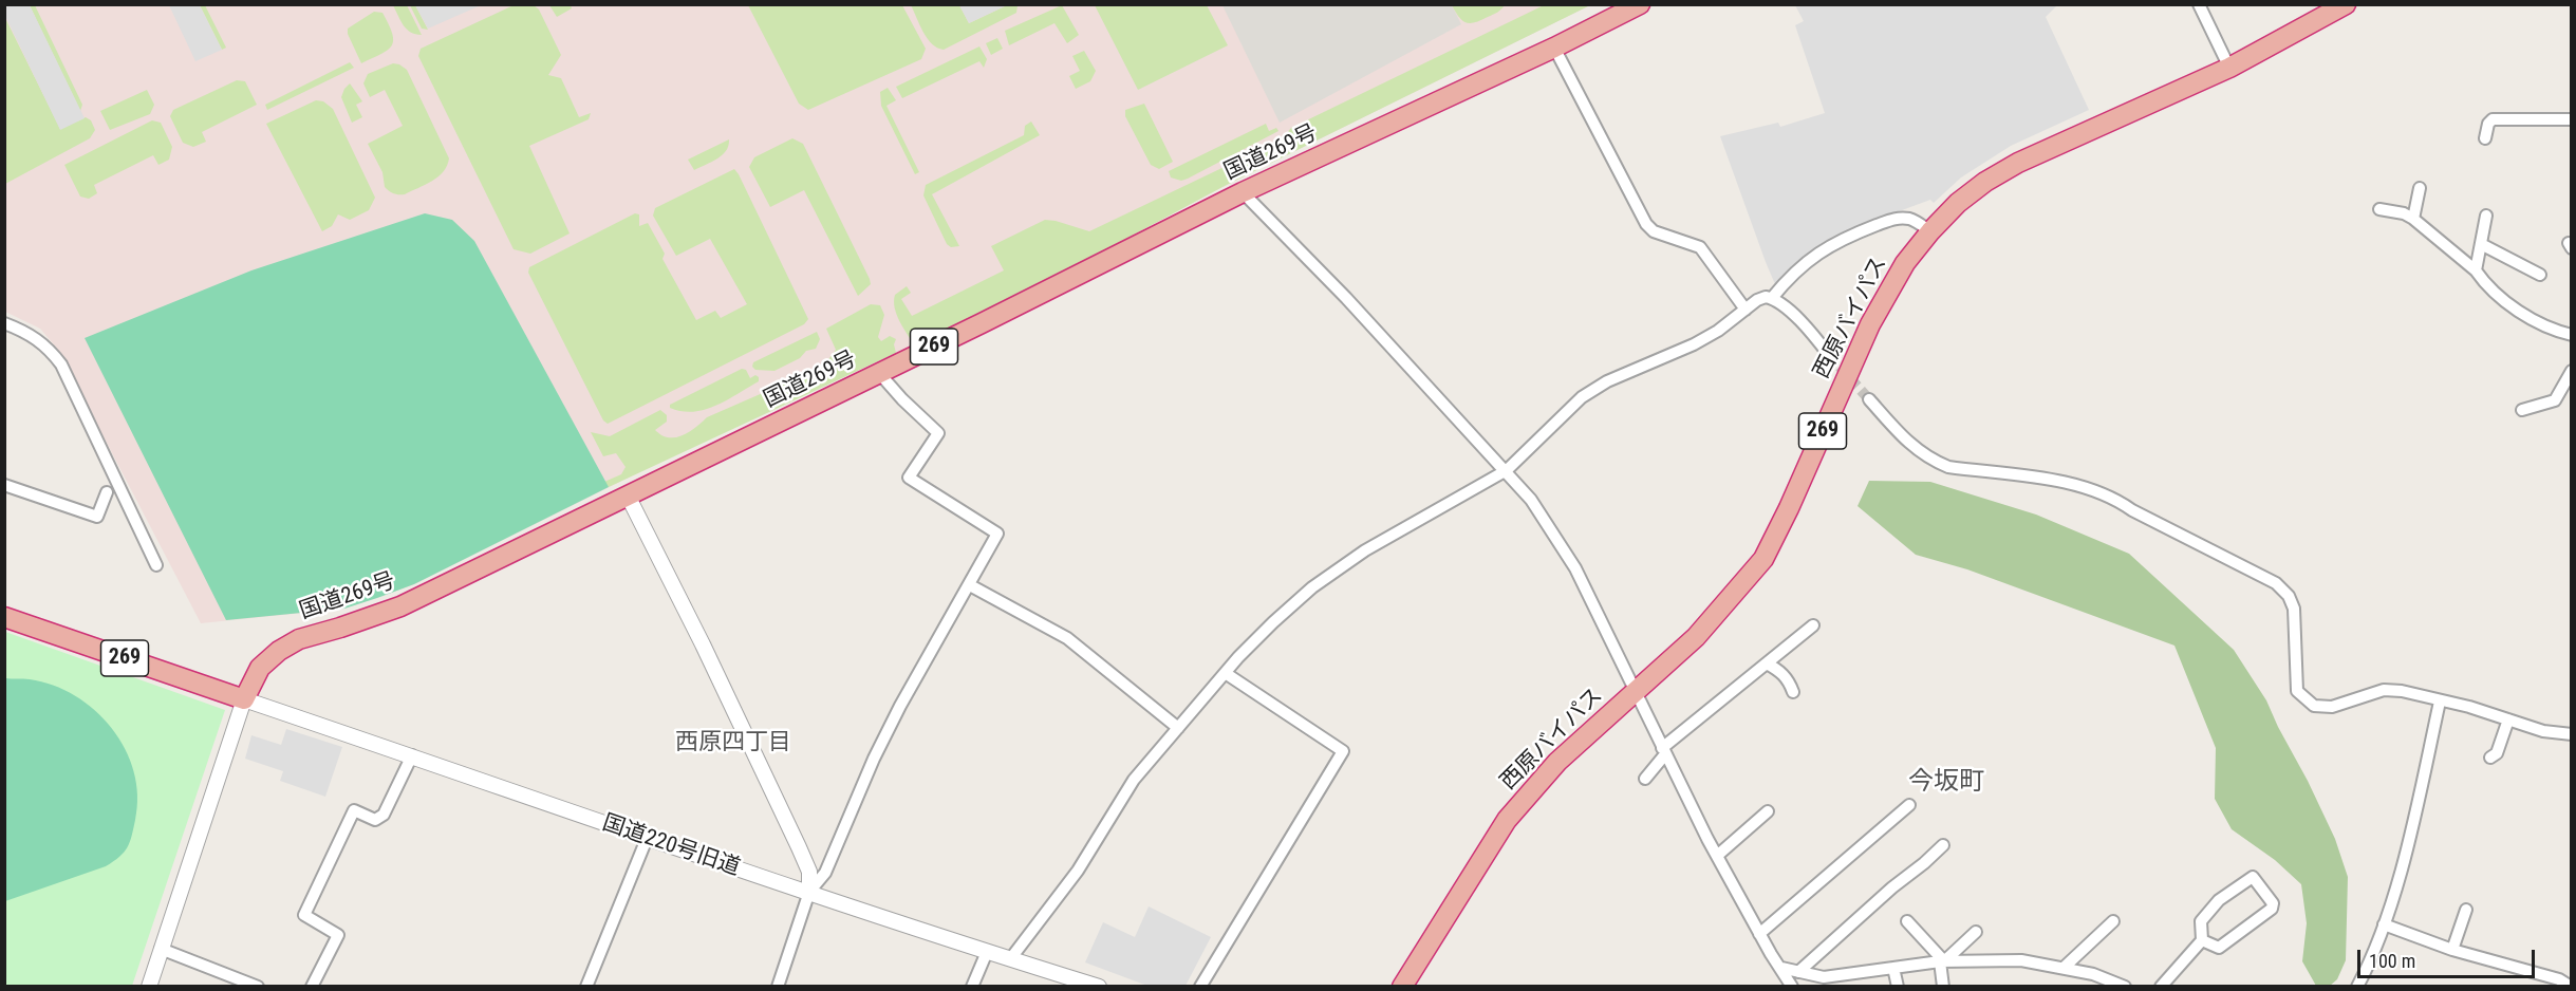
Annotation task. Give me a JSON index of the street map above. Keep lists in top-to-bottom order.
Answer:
{
  "streets": {
    "highway": ["国道269号", "西原バイパス", "269"],
    "street": ["国道220号旧道"]
  },
  "crossings": [
    ["国道269号", "269"],
    ["国道269号", "国道220号旧道"],
    ["269", "国道220号旧道"]
  ],
  "districts": ["西原四丁目", "今坂町"],
  "scale_bar": "100 m"
}
